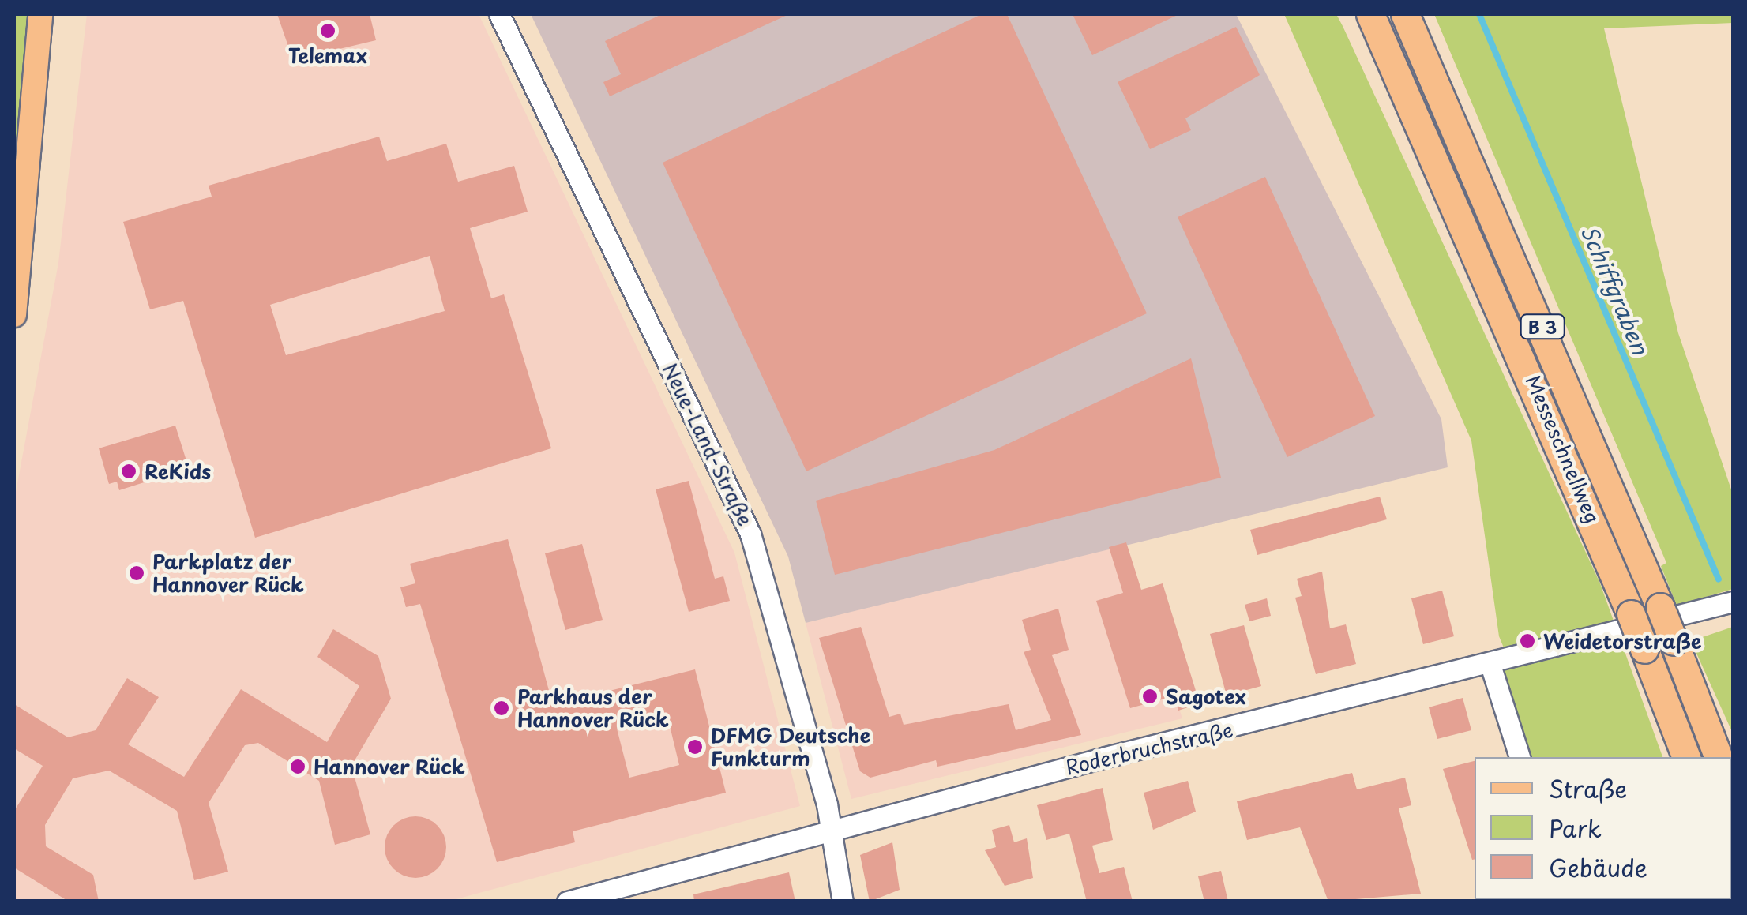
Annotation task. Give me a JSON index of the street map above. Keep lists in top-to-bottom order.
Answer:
{
  "streets": {
    "highway": ["B 3", "Messeschnellweg"],
    "street": ["Neue-Land-Straße", "Roderbruchstraße"]
  },
  "crossings": [
    ["Neue-Land-Straße", "Roderbruchstraße"]
  ],
  "water": ["Schiffgraben"],
  "places": [
    "Telemax",
    "ReKids",
    "Parkplatz der Hannover Rück",
    "Weidetorstraße",
    "Sagotex",
    "Parkhaus der Hannover Rück",
    "DFMG Deutsche Funkturm",
    "Hannover Rück"
  ],
  "legend": ["Straße", "Park", "Gebäude"]
}
